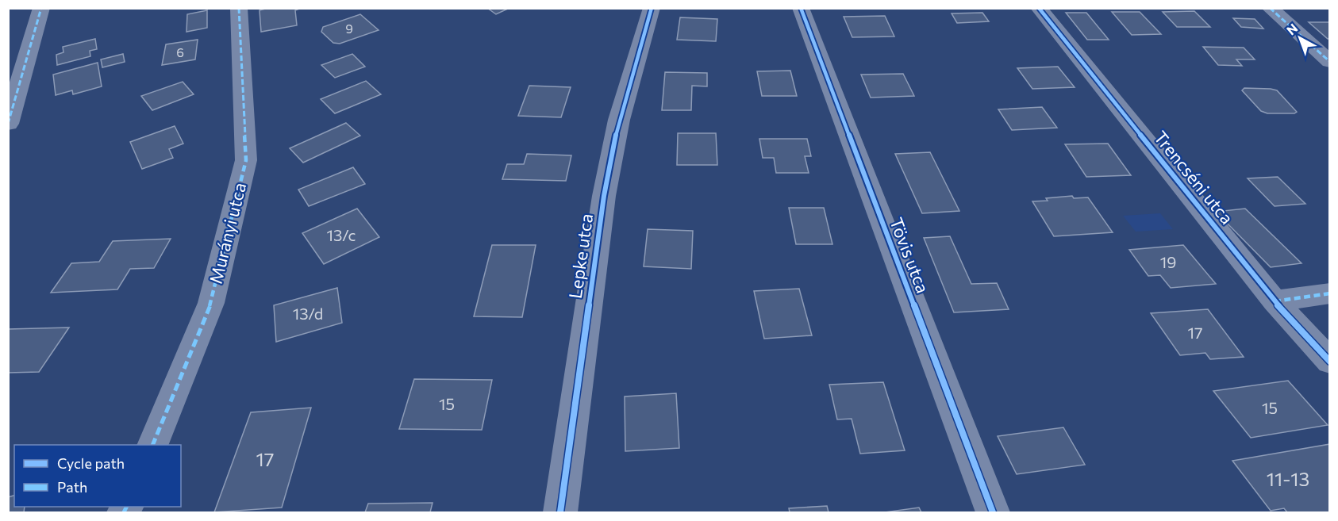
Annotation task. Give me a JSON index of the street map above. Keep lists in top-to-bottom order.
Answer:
{
  "streets": {
    "street": [
      "Trencséni utca",
      "Murányi utca",
      "Tövis utca",
      "Lepke utca"
    ]
  },
  "house_numbers": [
    "9",
    "6",
    "13/c",
    "19",
    "13/d",
    "17",
    "15",
    "15",
    "17",
    "11-13"
  ],
  "legend": ["Cycle path", "Path"],
  "north": "top left"
}
